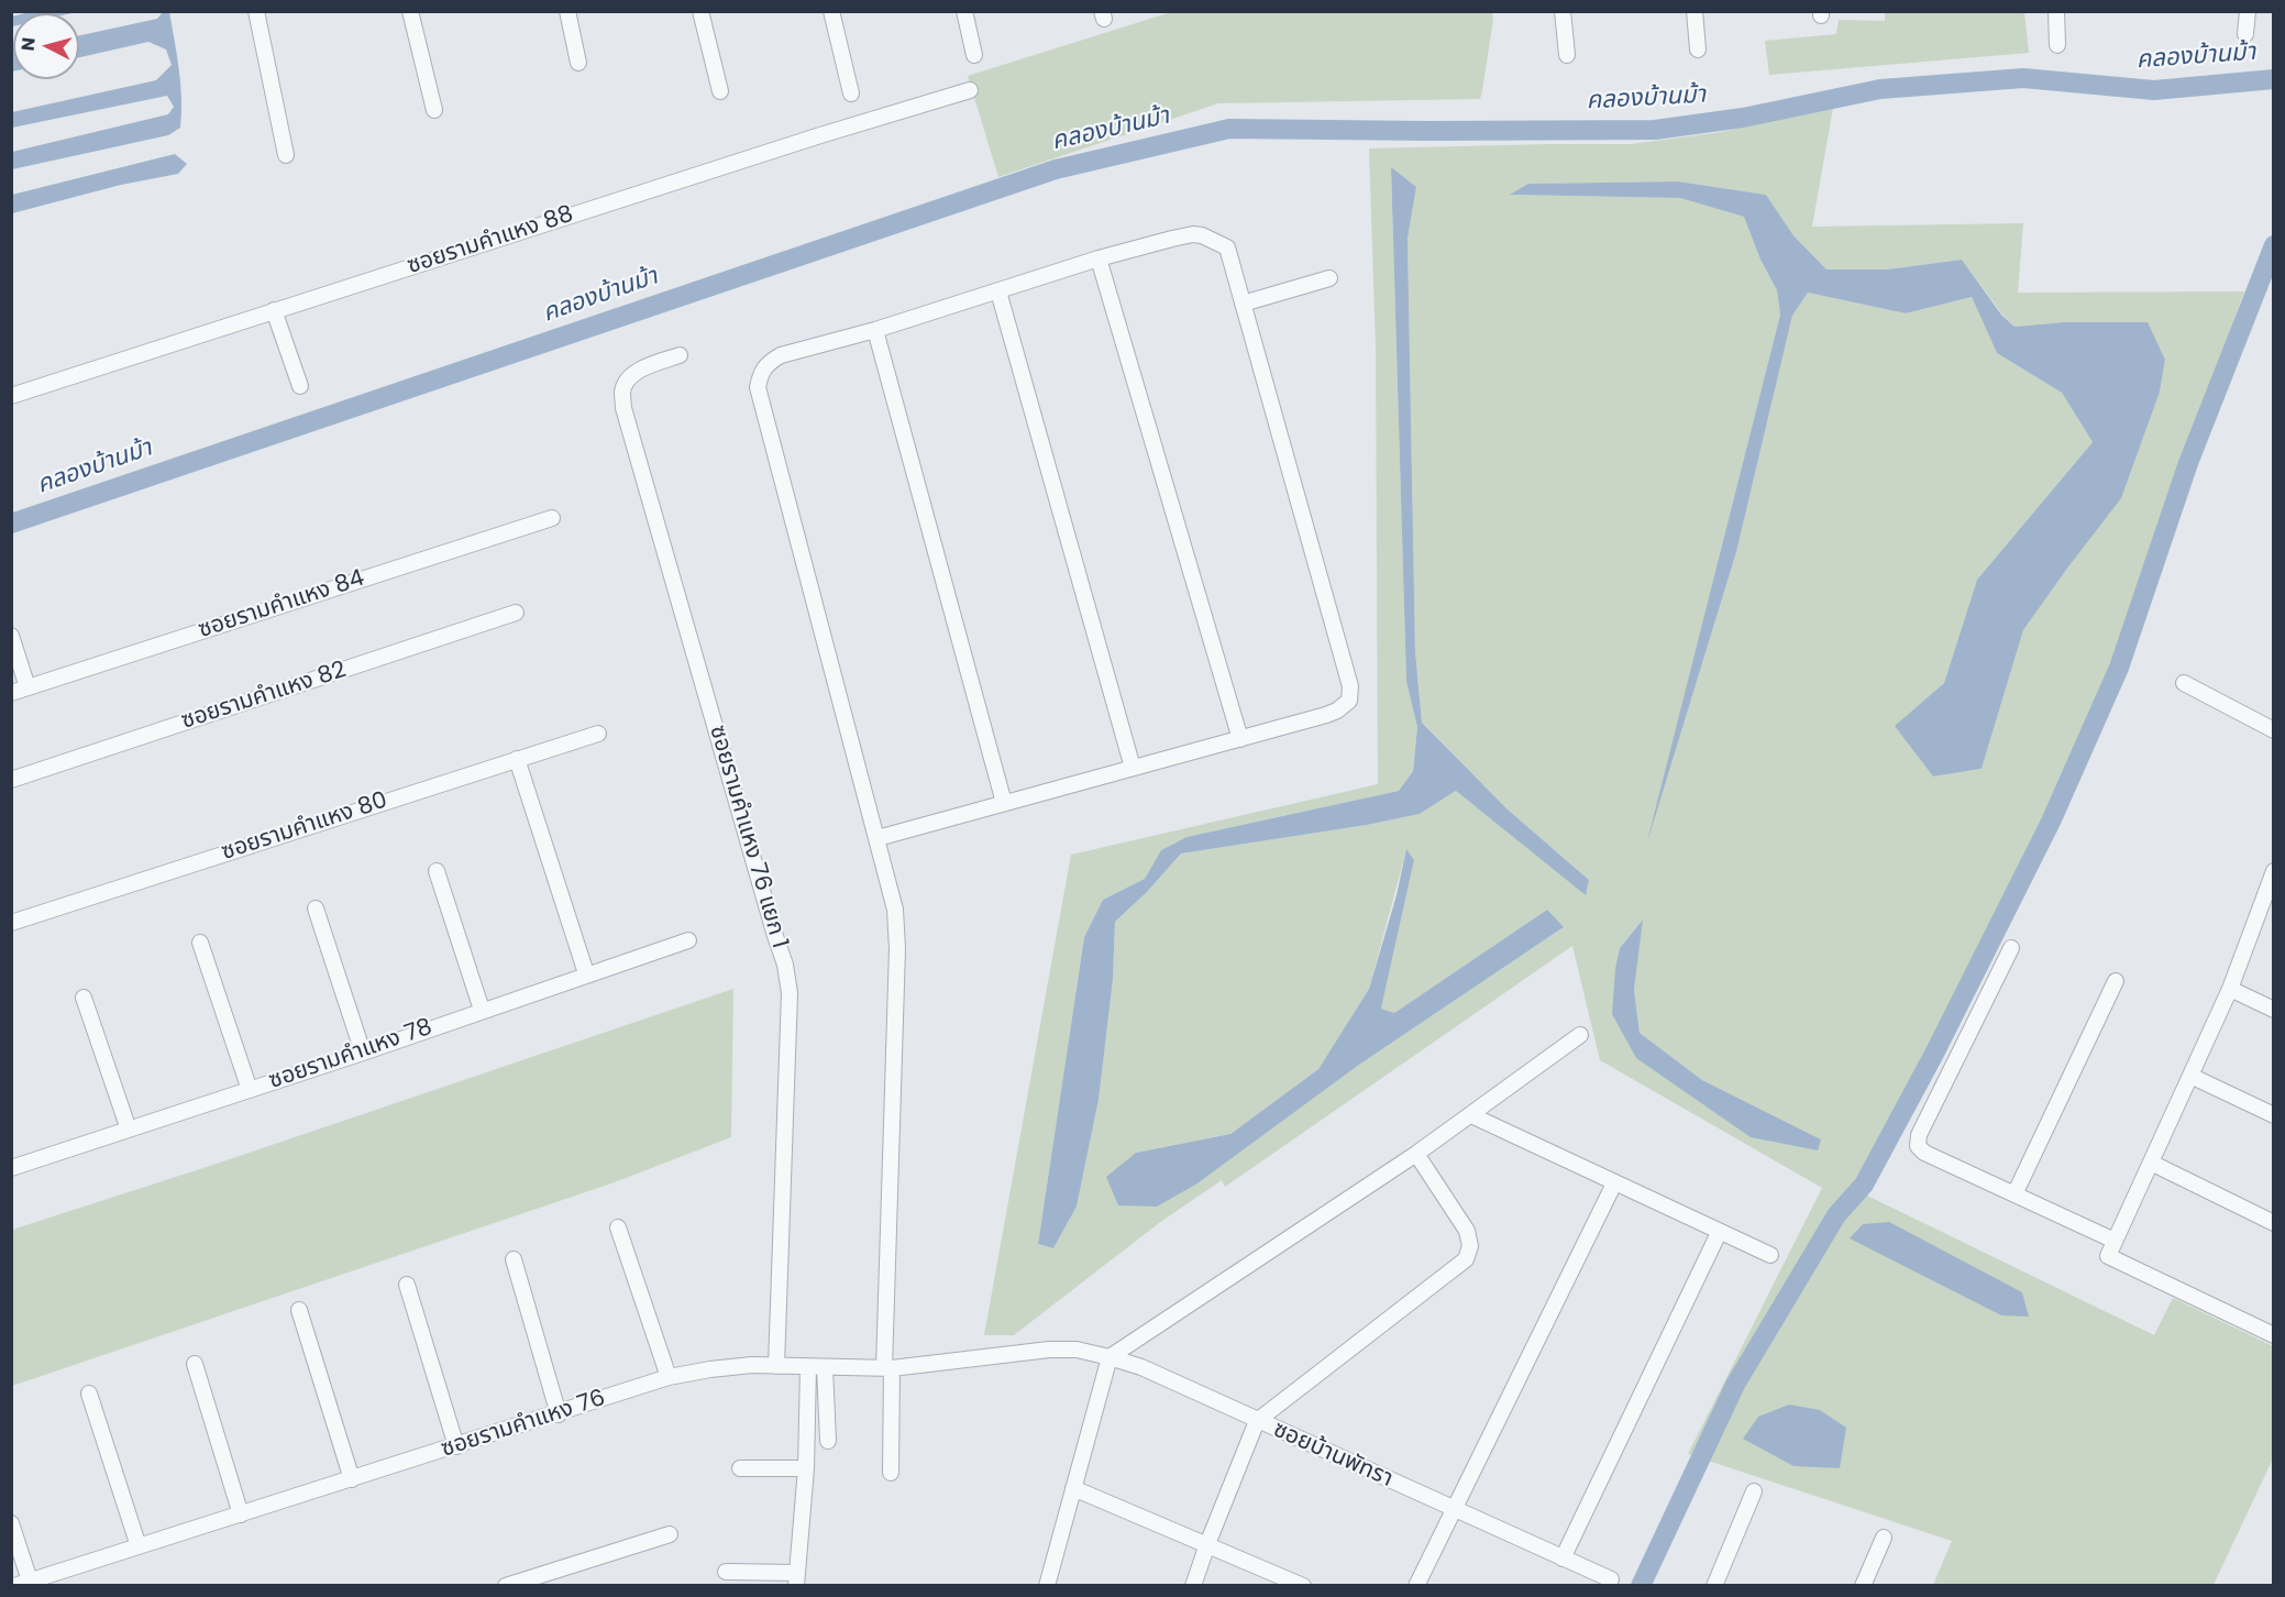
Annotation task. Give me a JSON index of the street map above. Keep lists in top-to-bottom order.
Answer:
{
  "streets": {
    "street": [
      "ซอยรามคำแหง 88",
      "ซอยรามคำแหง 84",
      "ซอยรามคำแหง 82",
      "ซอยรามคำแหง 80",
      "ซอยรามคำแหง 76 แยก 1",
      "ซอยรามคำแหง 78",
      "ซอยรามคำแหง 76",
      "ซอยบ้านพัทรา"
    ]
  },
  "crossings": [
    ["ซอยรามคำแหง 76 แยก 1", "ซอยรามคำแหง 76"],
    ["ซอยรามคำแหง 76", "ซอยบ้านพัทรา"]
  ],
  "water": ["คลองบ้านม้า"],
  "north": "left"
}
